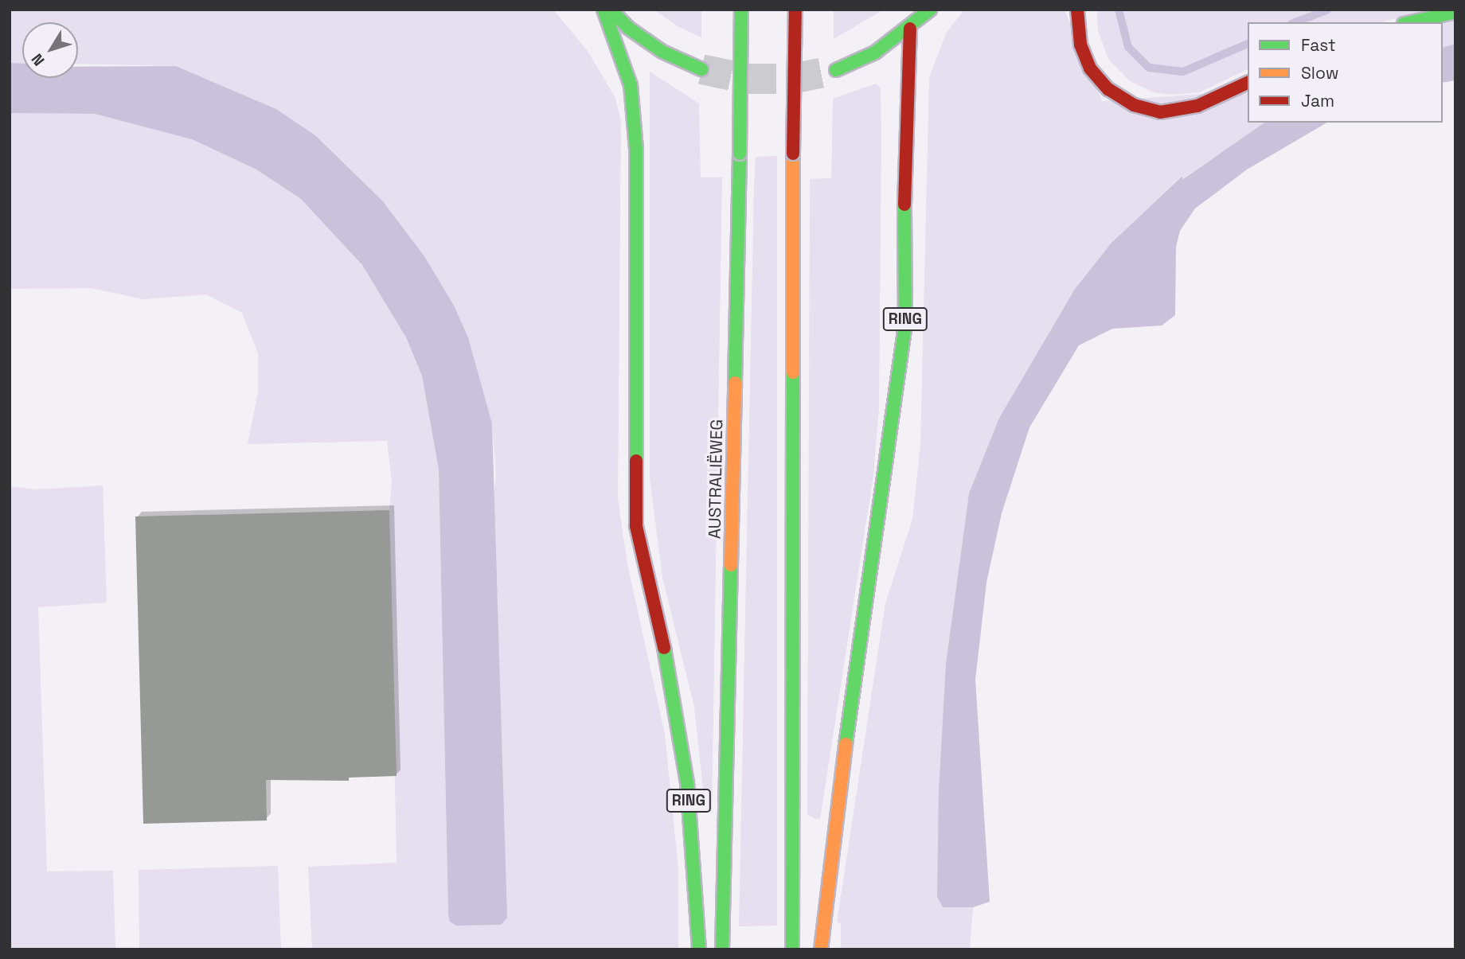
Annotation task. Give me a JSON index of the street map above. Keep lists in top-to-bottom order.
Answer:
{
  "streets": {
    "main road": ["RING", "AUSTRALIËWEG"]
  },
  "legend": ["Fast", "Slow", "Jam"],
  "north": "bottom left"
}
